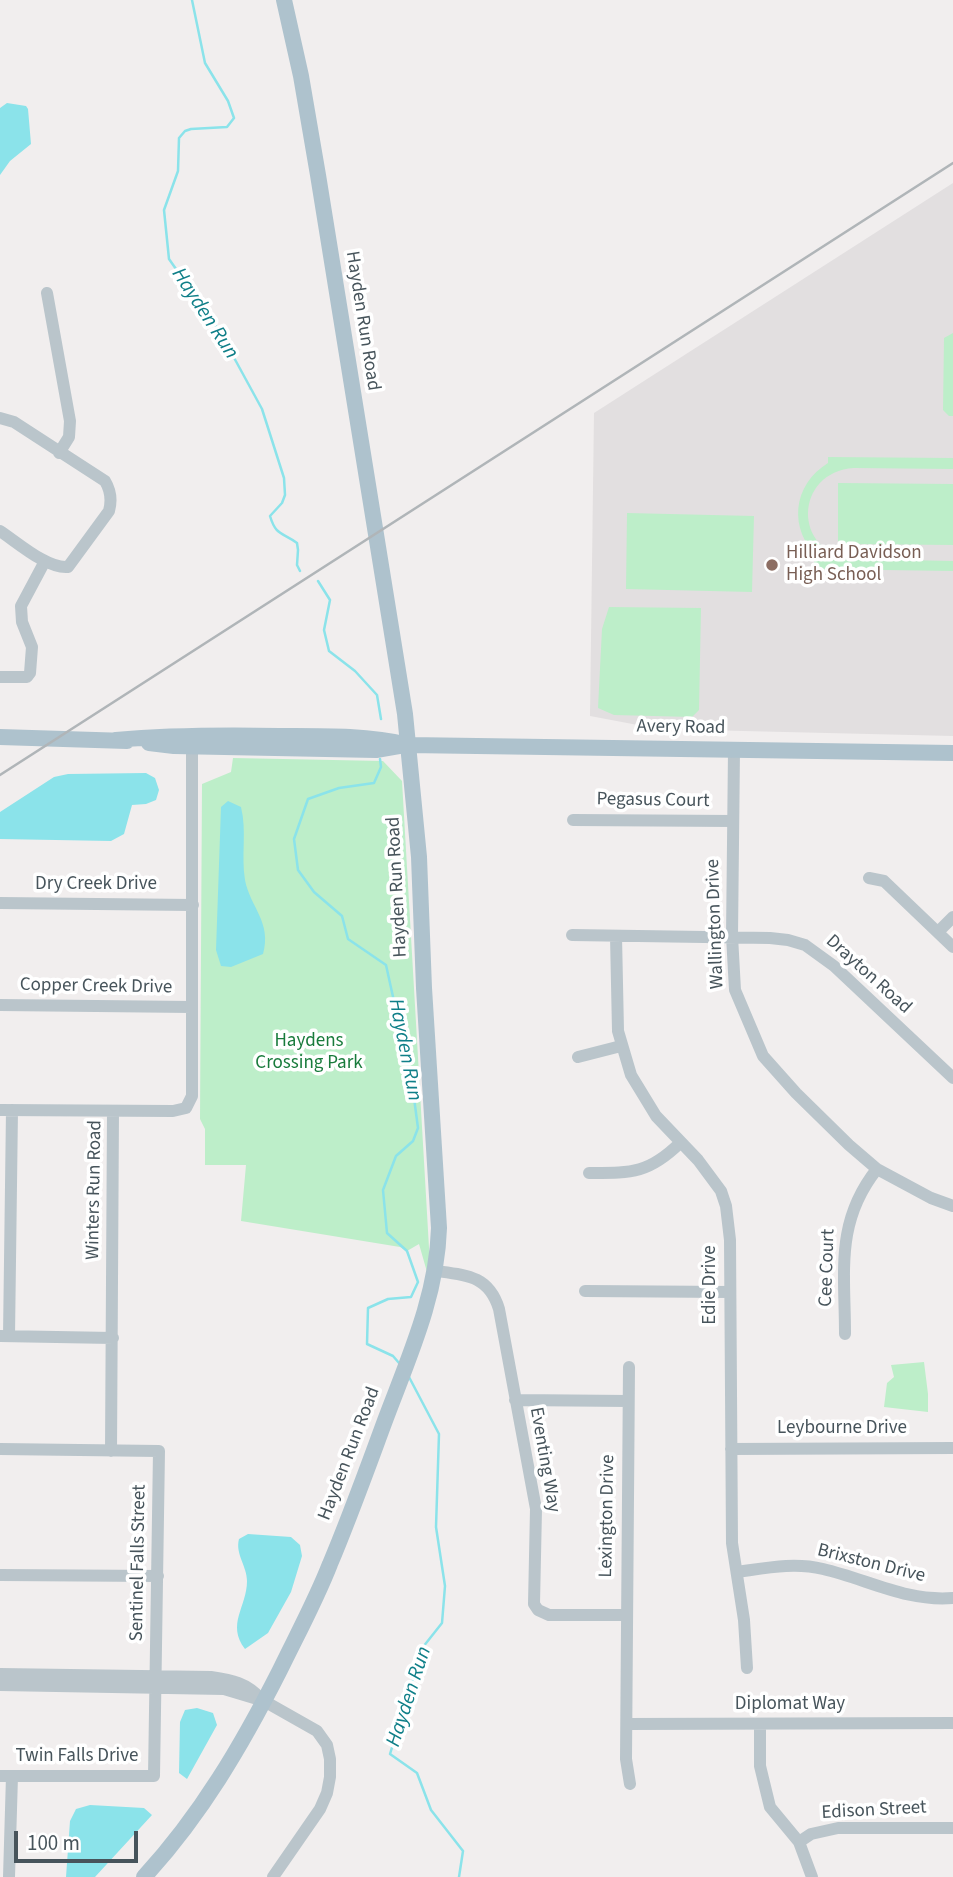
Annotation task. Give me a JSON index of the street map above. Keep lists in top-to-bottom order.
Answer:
{
  "streets": {
    "main road": ["Hayden Run Road", "Avery Road"],
    "street": [
      "Pegasus Court",
      "Dry Creek Drive",
      "Wallington Drive",
      "Drayton Road",
      "Copper Creek Drive",
      "Winters Run Road",
      "Cee Court",
      "Edie Drive",
      "Leybourne Drive",
      "Eventing Way",
      "Lexington Drive",
      "Sentinel Falls Street",
      "Brixston Drive",
      "Diplomat Way",
      "Twin Falls Drive",
      "Edison Street"
    ]
  },
  "crossings": [
    ["Hayden Run Road", "Avery Road"],
    ["Hayden Run Road", "Eventing Way"],
    ["Avery Road", "Wallington Drive"],
    ["Avery Road", "Winters Run Road"],
    ["Pegasus Court", "Wallington Drive"],
    ["Dry Creek Drive", "Winters Run Road"],
    ["Wallington Drive", "Drayton Road"],
    ["Wallington Drive", "Cee Court"],
    ["Drayton Road", "Edie Drive"],
    ["Copper Creek Drive", "Winters Run Road"],
    ["Winters Run Road", "Sentinel Falls Street"],
    ["Edie Drive", "Leybourne Drive"],
    ["Edie Drive", "Brixston Drive"],
    ["Eventing Way", "Lexington Drive"],
    ["Lexington Drive", "Diplomat Way"],
    ["Sentinel Falls Street", "Twin Falls Drive"]
  ],
  "water": ["Hayden Run"],
  "parks": ["Haydens Crossing Park"],
  "places": ["Hilliard Davidson High School"],
  "scale_bar": "100 m"
}
